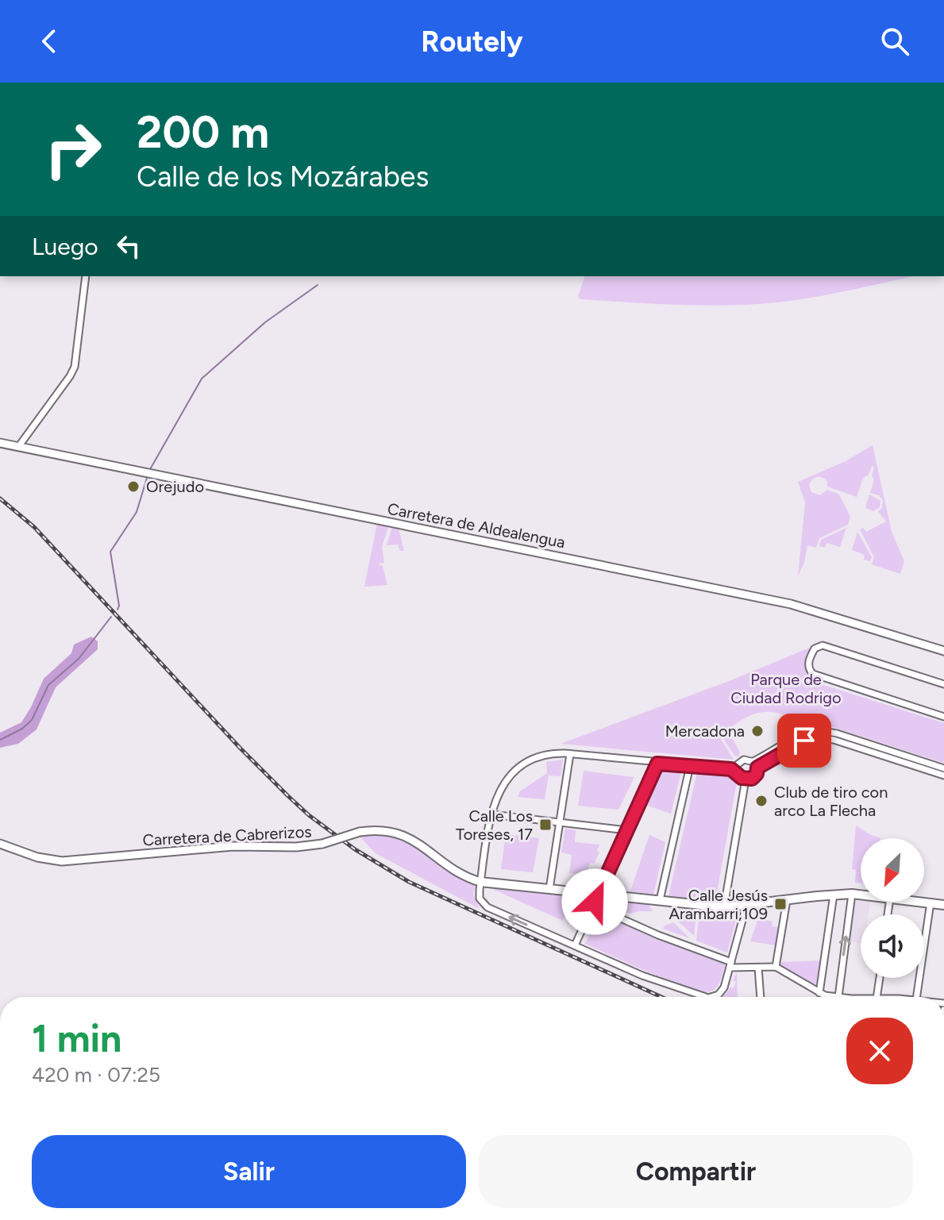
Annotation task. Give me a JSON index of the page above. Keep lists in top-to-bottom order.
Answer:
{
  "streets": {
    "street": ["Carretera de Aldealengua", "Carretera de Cabrerizos"]
  },
  "parks": ["Parque de Ciudad Rodrigo"],
  "places": {
    "other": ["Orejudo", "Mercadona", "Club de tiro con arco La Flecha"],
    "transit": ["Calle Los Toreses, 17", "Calle Jesús Arambarri,109"]
  },
  "north": "bottom left",
  "page": {
    "header": "Routely",
    "turn": ["200 m", "Calle de los Mozárabes"],
    "then": "Luego",
    "heading": ["1 min", "420 m · 07:25"],
    "buttons": ["Salir", "Compartir"]
  }
}
